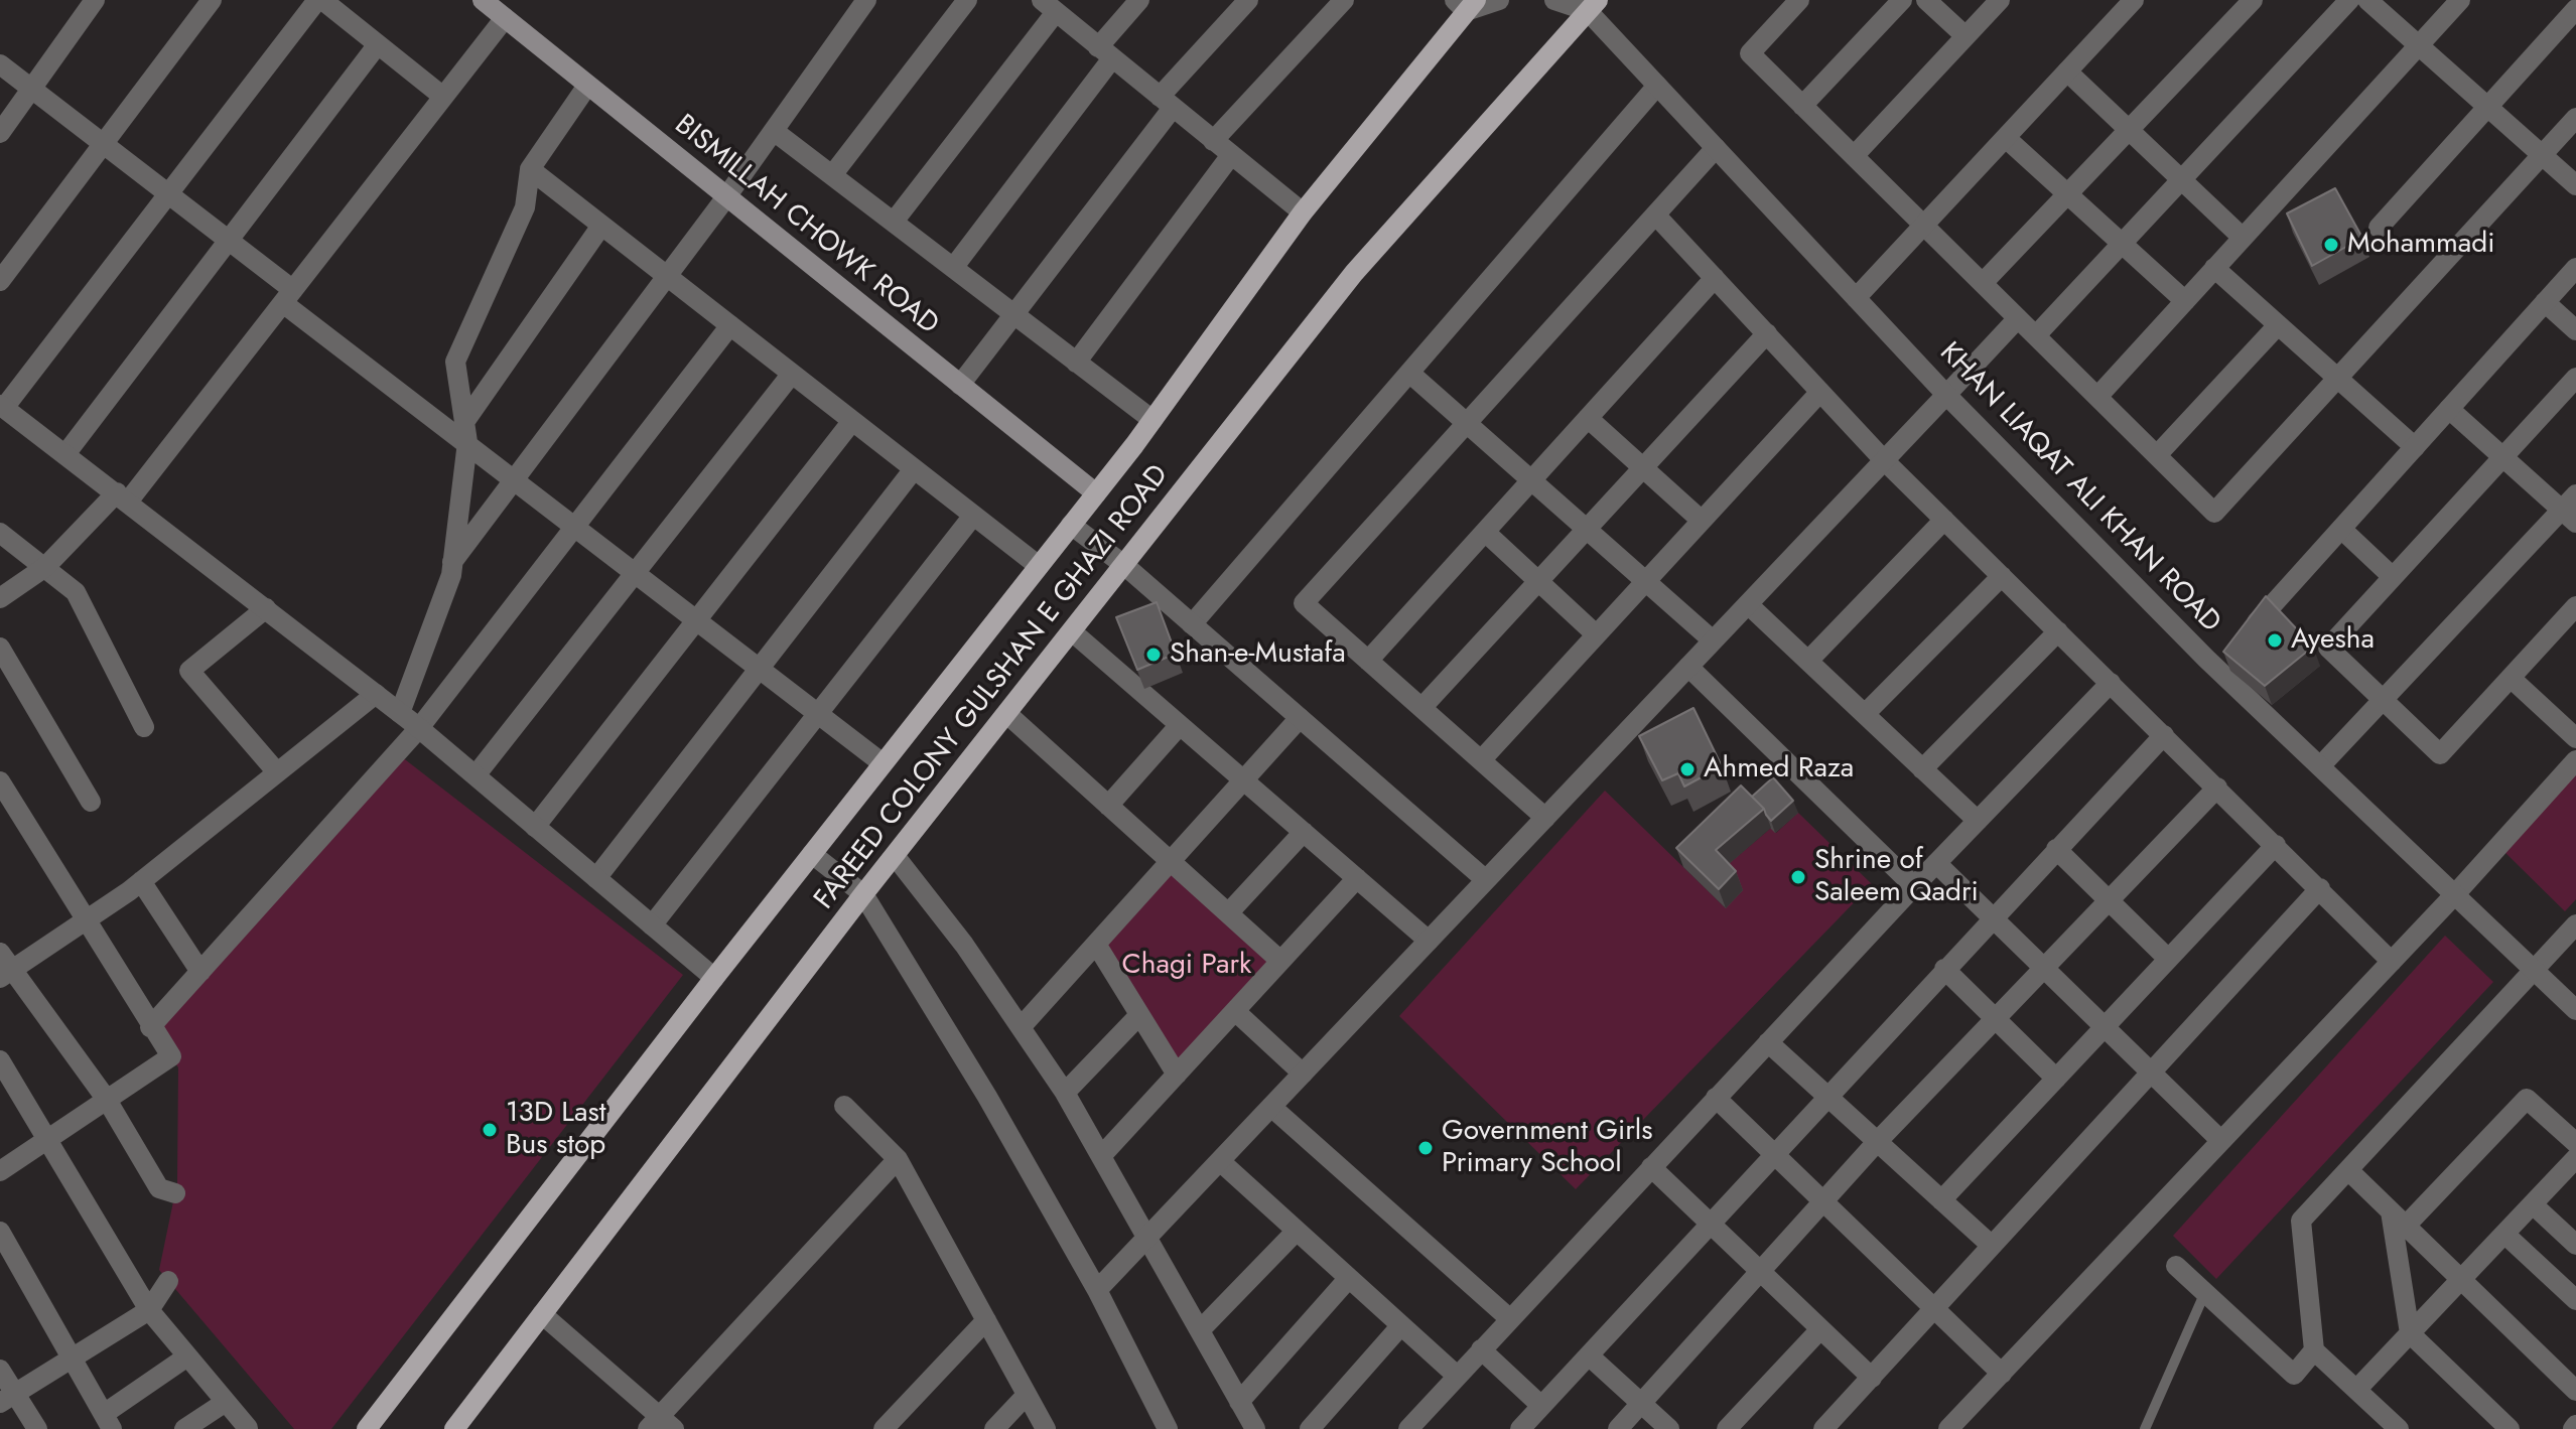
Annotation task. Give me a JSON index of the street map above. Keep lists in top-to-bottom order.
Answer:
{
  "streets": {
    "main road": ["BISMILLAH CHOWK ROAD", "FAREED COLONY GULSHAN E GHAZI ROAD"],
    "street": ["KHAN LIAQAT ALI KHAN ROAD"]
  },
  "crossings": [
    ["BISMILLAH CHOWK ROAD", "FAREED COLONY GULSHAN E GHAZI ROAD"],
    ["KHAN LIAQAT ALI KHAN ROAD", "FAREED COLONY GULSHAN E GHAZI ROAD"]
  ],
  "parks": ["Chagi Park"],
  "places": [
    "Mohammadi",
    "Ayesha",
    "Shan-e-Mustafa",
    "Ahmed Raza",
    "Shrine of Saleem Qadri",
    "13D Last Bus stop",
    "Government Girls Primary School"
  ]
}
